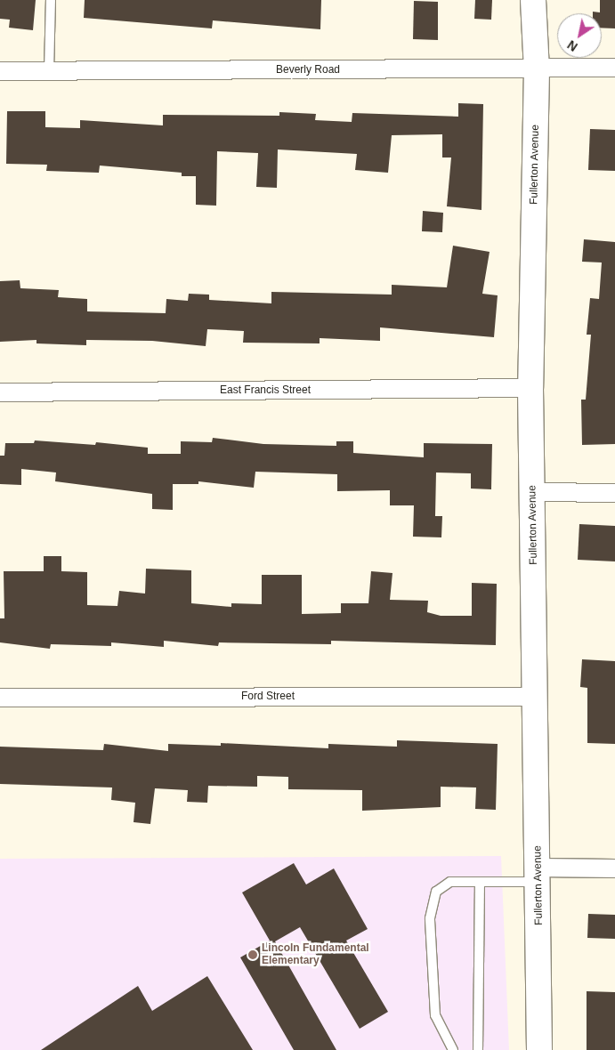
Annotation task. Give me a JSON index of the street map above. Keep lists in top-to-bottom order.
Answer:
{
  "streets": {
    "main road": ["Fullerton Avenue"],
    "street": ["Beverly Road", "East Francis Street", "Ford Street"]
  },
  "crossings": [
    ["Beverly Road", "Fullerton Avenue"],
    ["Fullerton Avenue", "East Francis Street"],
    ["Fullerton Avenue", "Ford Street"]
  ],
  "places": ["Lincoln Fundamental Elementary"],
  "north": "bottom left"
}
